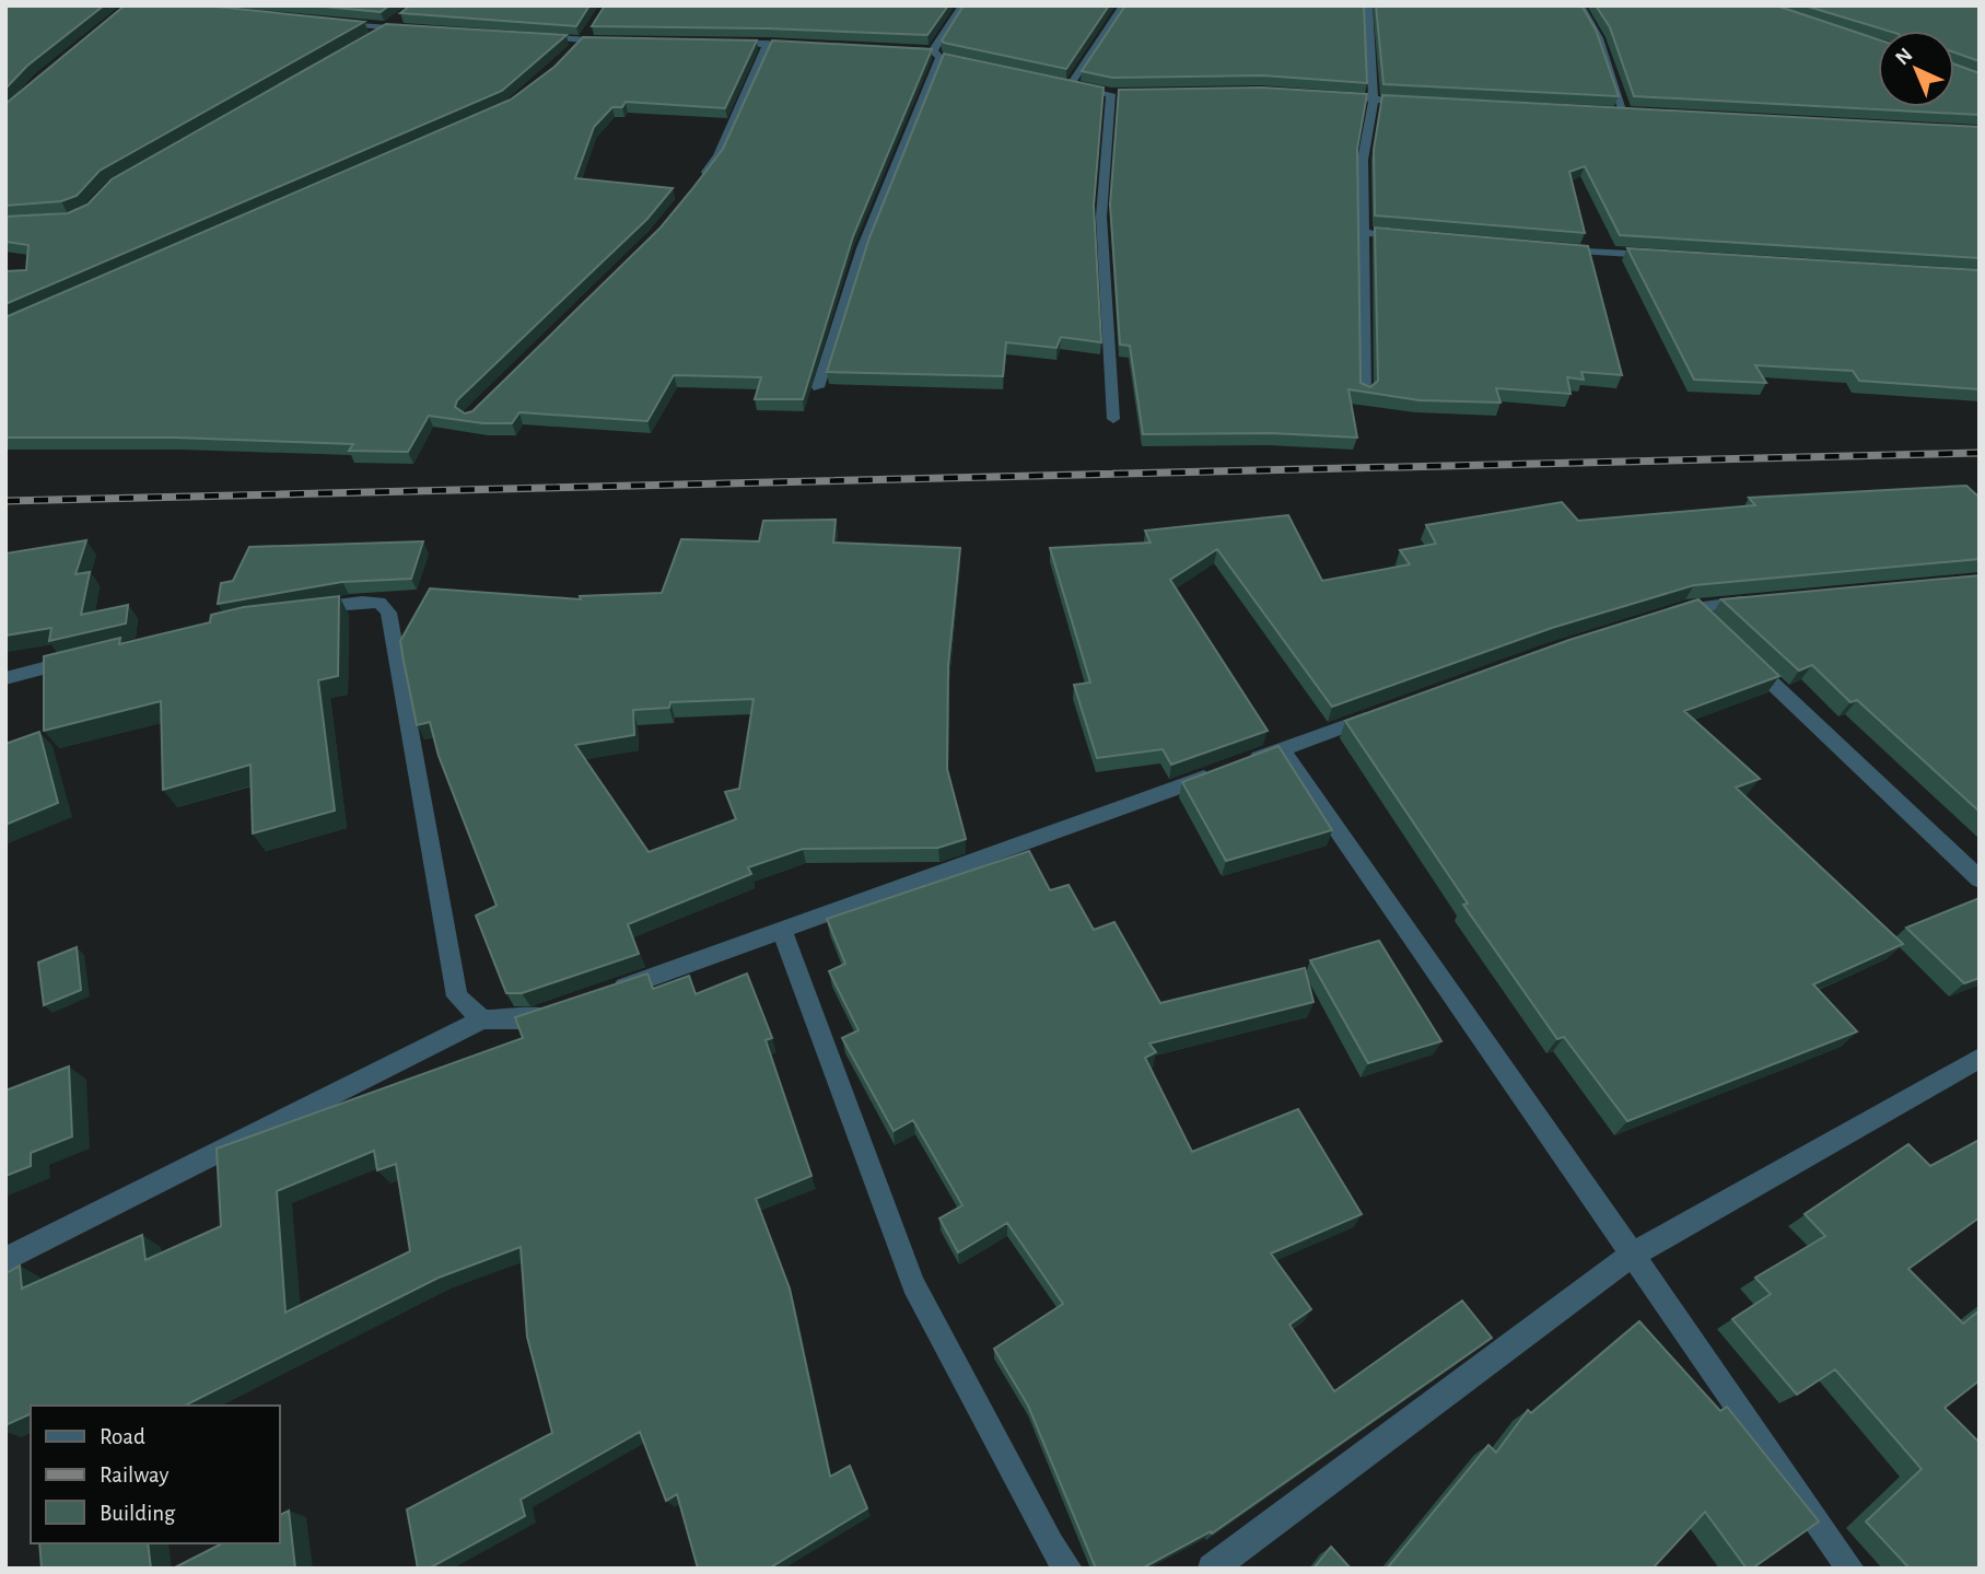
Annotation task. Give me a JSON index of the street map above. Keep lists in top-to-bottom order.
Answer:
{
  "legend": ["Road", "Railway", "Building"],
  "north": "top left"
}
